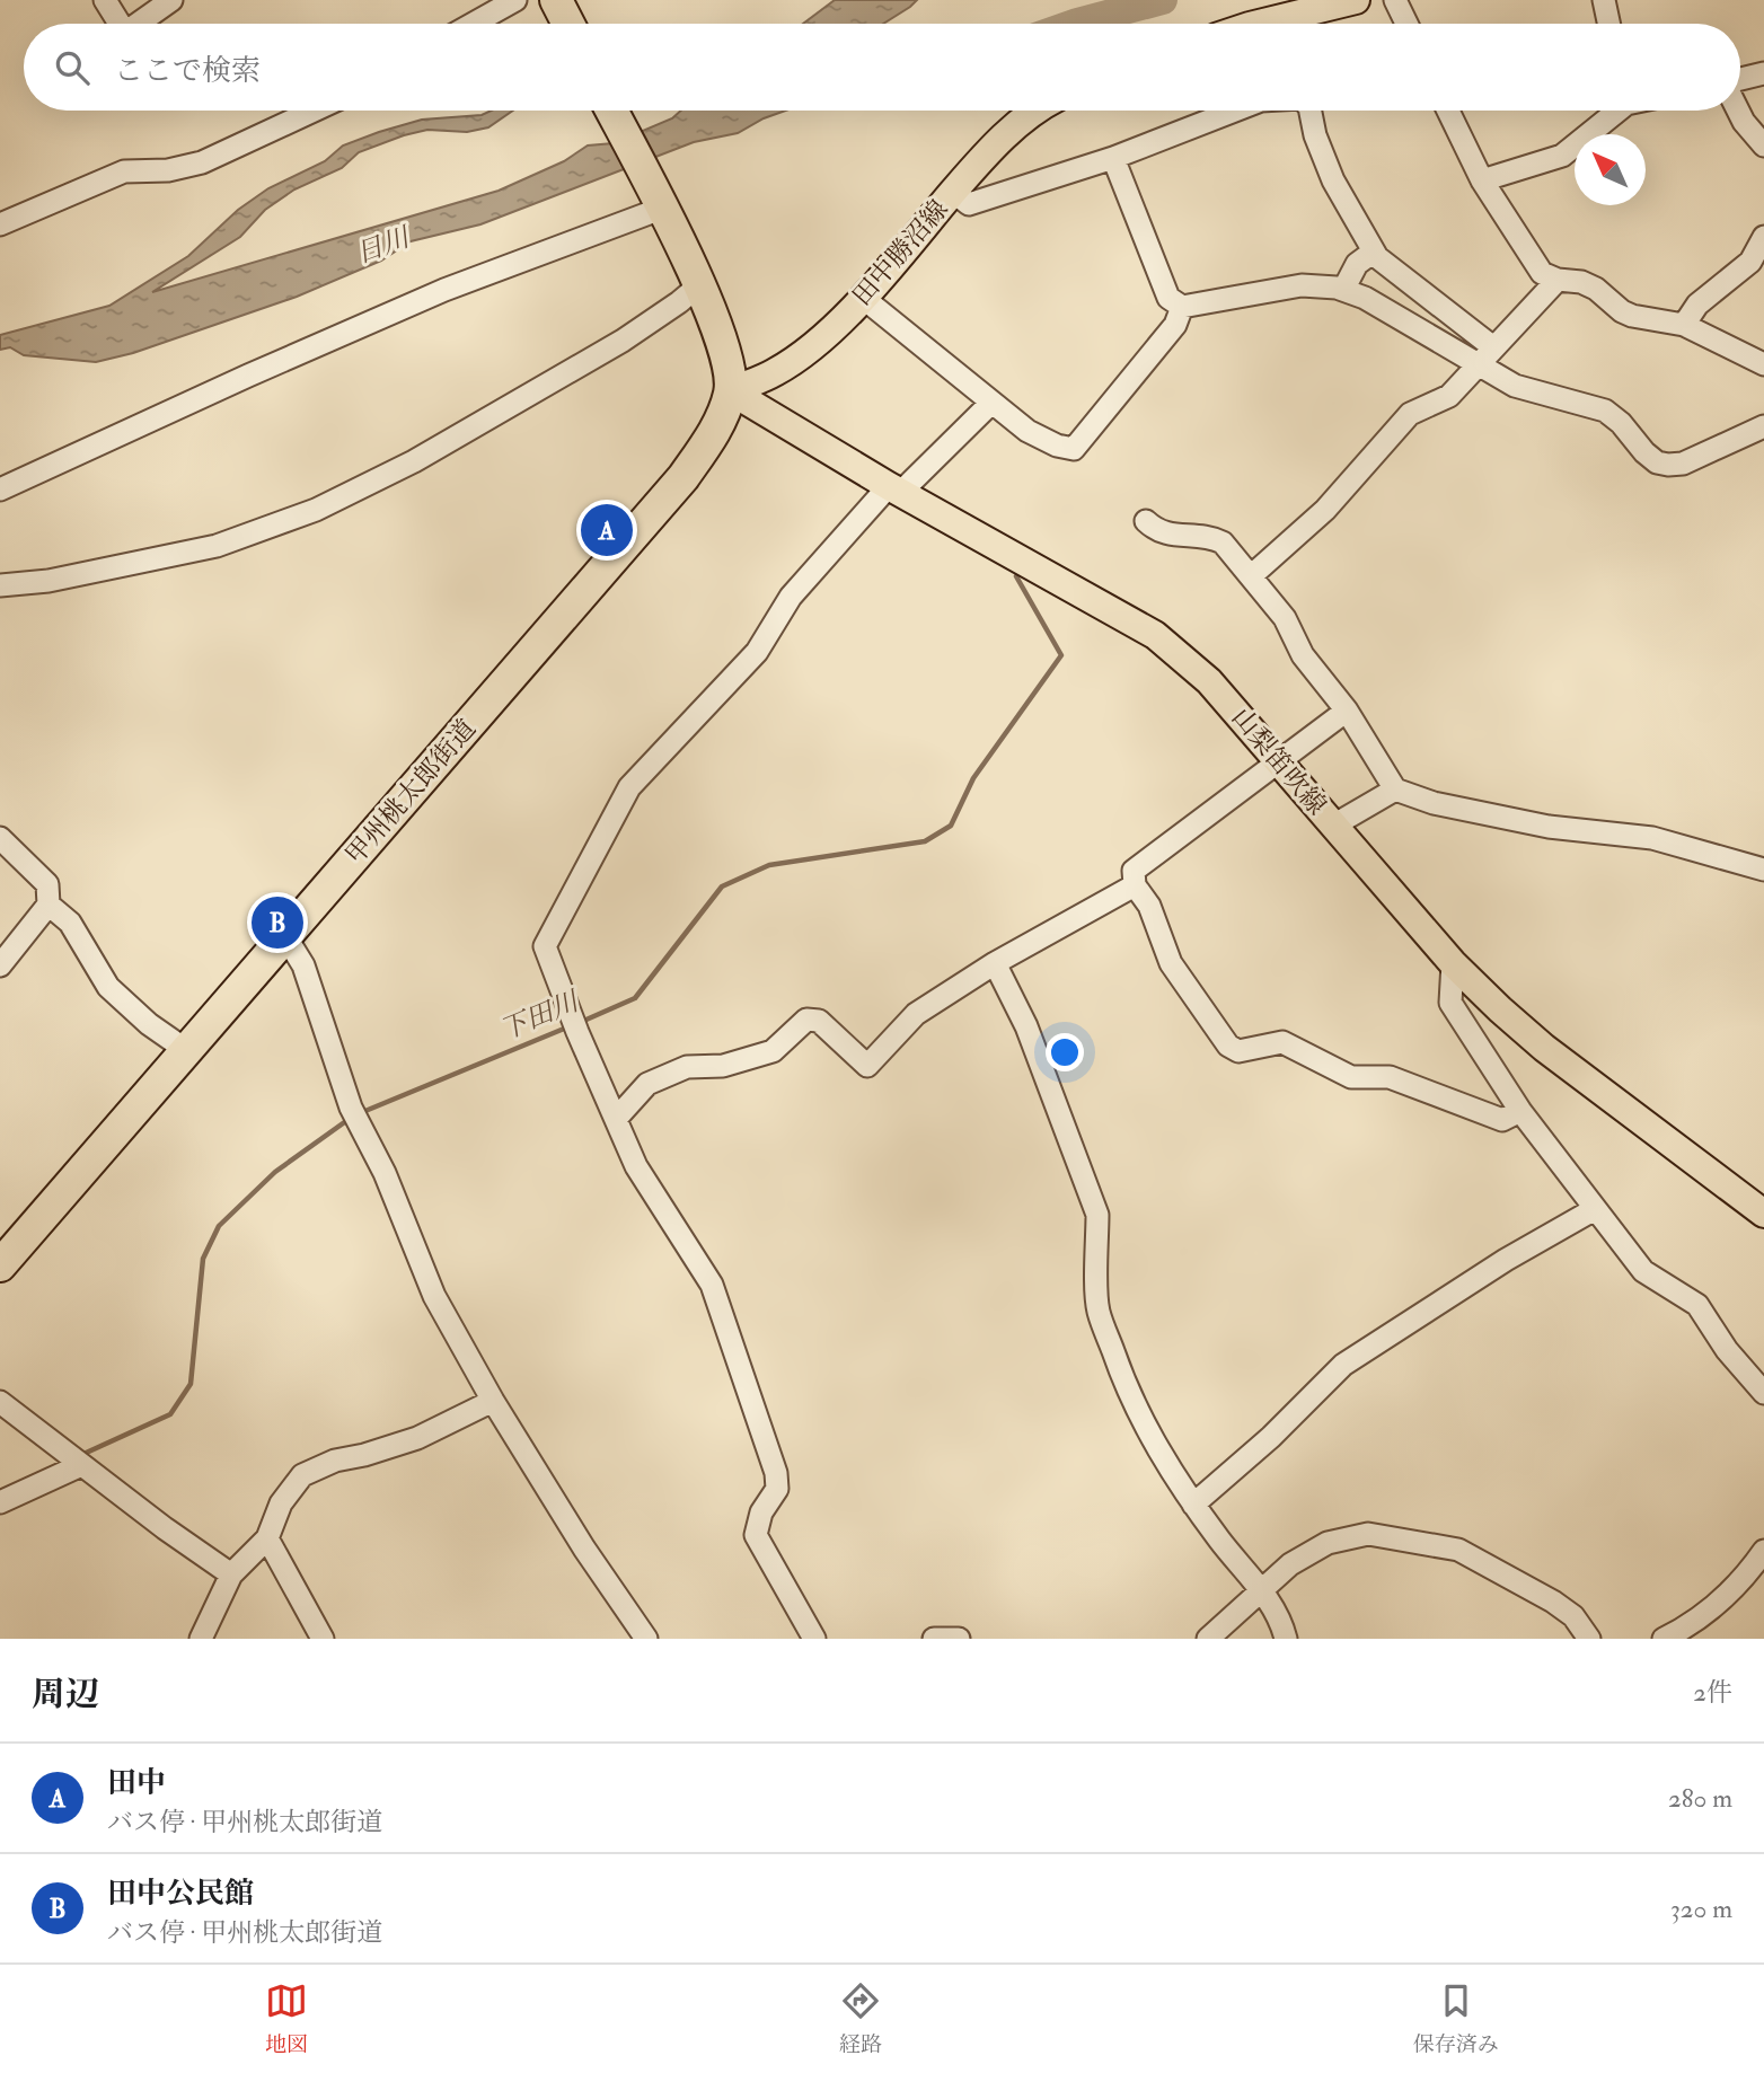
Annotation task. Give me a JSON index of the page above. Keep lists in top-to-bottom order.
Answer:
{
  "streets": {
    "highway": ["甲州桃太郎街道"],
    "main road": ["田中勝沼線", "山梨笛吹線"]
  },
  "crossings": [
    ["田中勝沼線", "山梨笛吹線"],
    ["田中勝沼線", "甲州桃太郎街道"],
    ["山梨笛吹線", "甲州桃太郎街道"]
  ],
  "water": ["日川", "下田川"],
  "north": "top left",
  "page": {
    "search": "ここで検索",
    "pins": ["A", "B"],
    "heading": ["周辺", "2件"],
    "list": [
      {
        "mark": "A",
        "name": "田中",
        "note": "バス停 · 甲州桃太郎街道",
        "value": "280 m"
      },
      {
        "mark": "B",
        "name": "田中公民館",
        "note": "バス停 · 甲州桃太郎街道",
        "value": "320 m"
      }
    ],
    "nav": ["地図", "経路", "保存済み"]
  }
}
